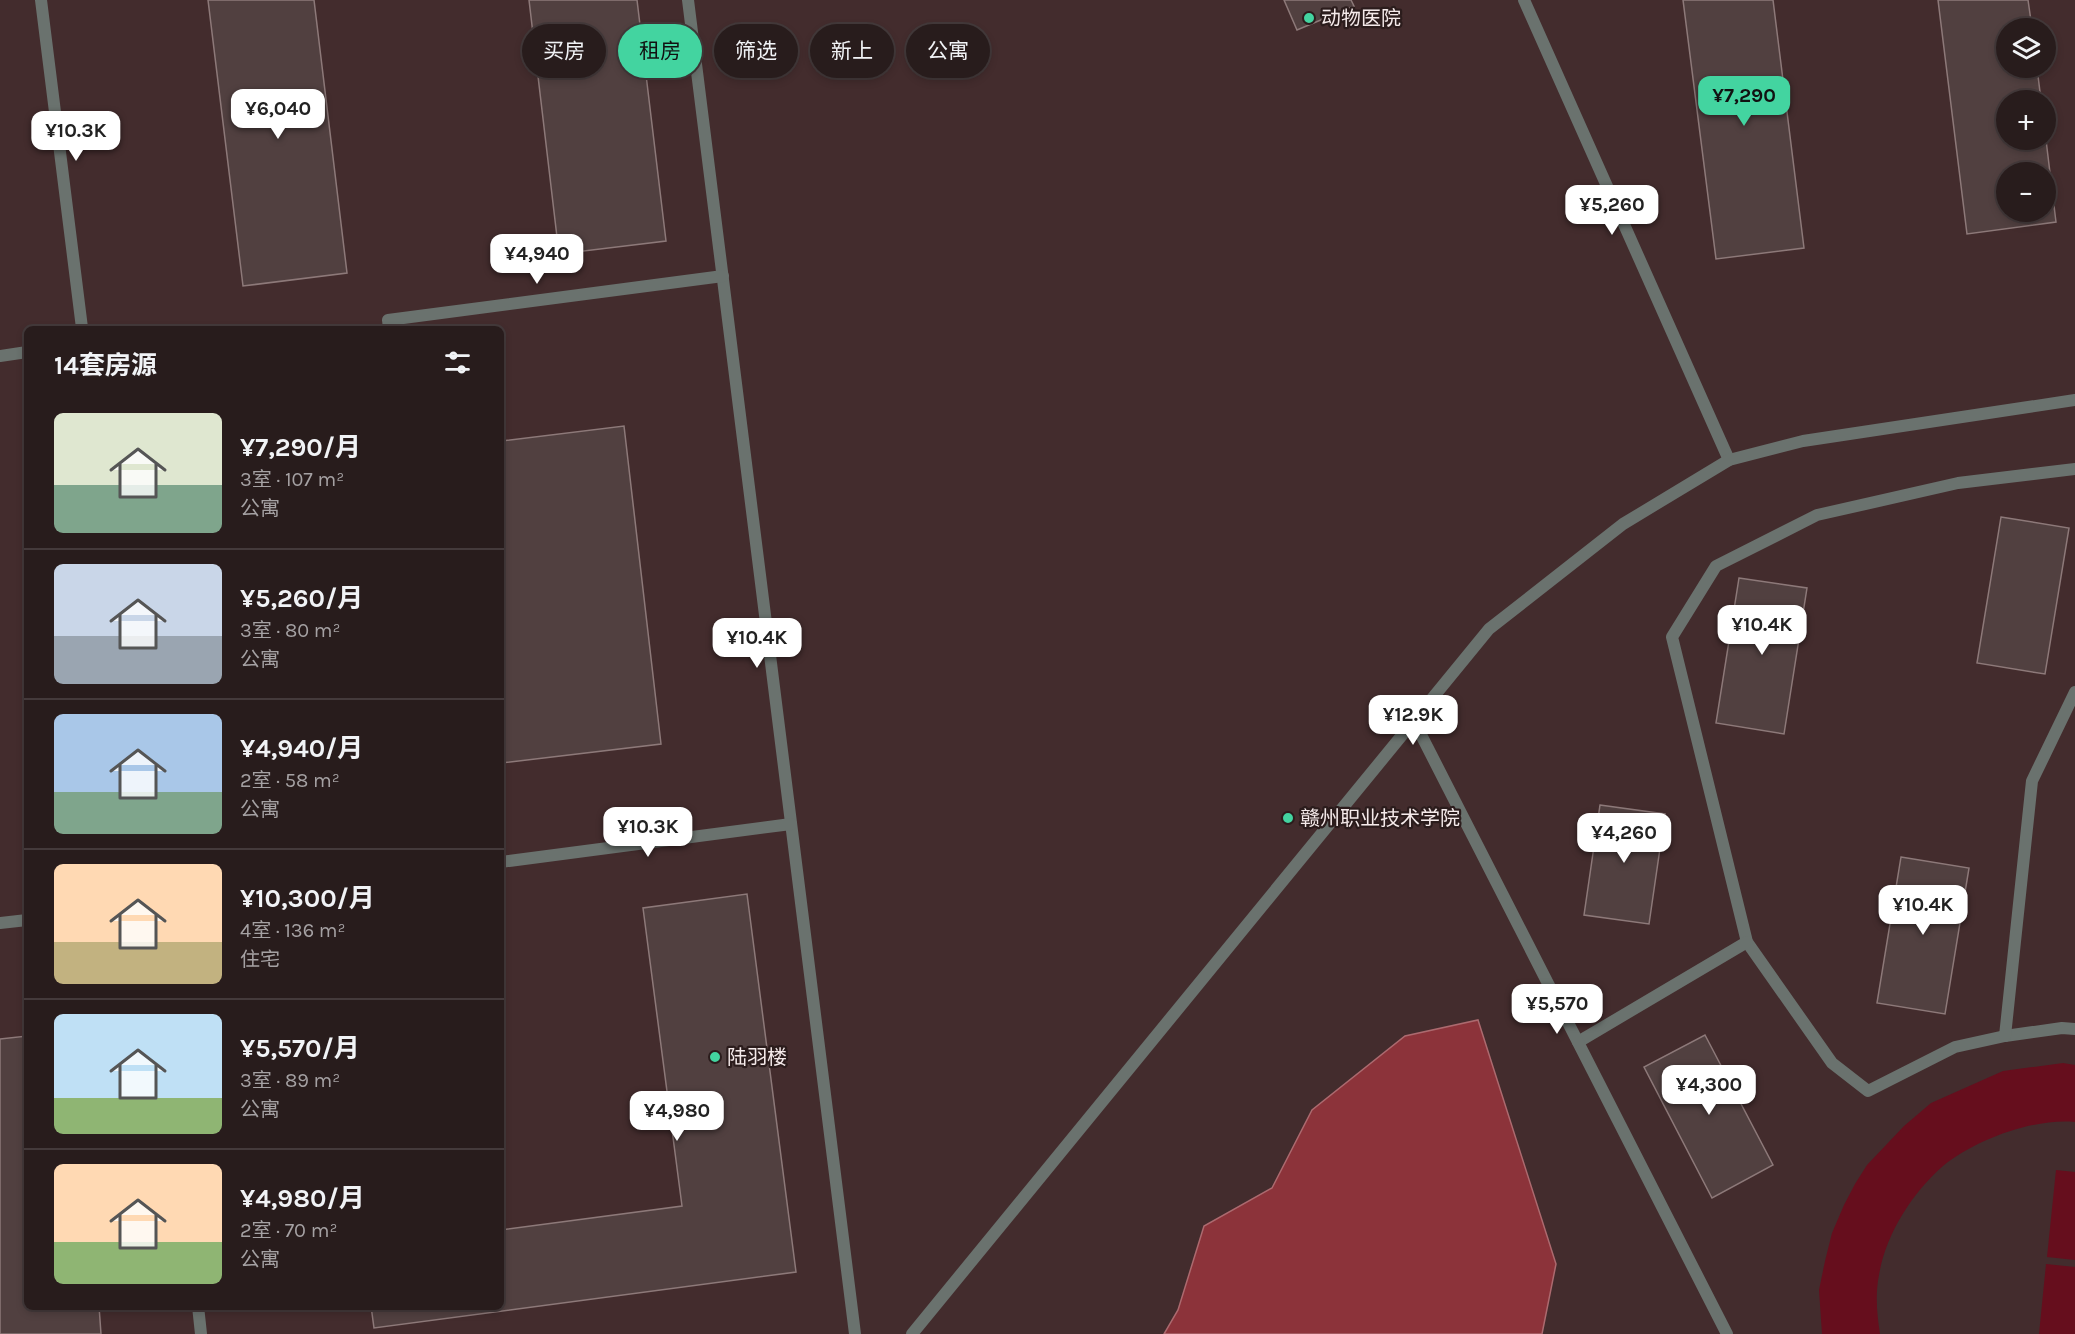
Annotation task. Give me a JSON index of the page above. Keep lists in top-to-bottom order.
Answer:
{
  "places": ["动物医院", "赣州职业技术学院", "陆羽楼"],
  "page": {
    "map_buttons": ["+", "−"],
    "chip": [
      "买房",
      "租房",
      "筛选",
      "新上",
      "公寓"
    ],
    "price": [
      "¥7,290",
      "¥6,040",
      "¥10.3K",
      "¥5,260",
      "¥4,940",
      "¥10.4K",
      "¥10.4K",
      "¥12.9K",
      "¥10.3K",
      "¥4,260",
      "¥10.4K",
      "¥5,570",
      "¥4,300",
      "¥4,980"
    ],
    "heading": "14套房源",
    "list": [
      {
        "name": "¥7,290/月",
        "note": "3室 · 107 m² · 公寓"
      },
      {
        "name": "¥5,260/月",
        "note": "3室 · 80 m² · 公寓"
      },
      {
        "name": "¥4,940/月",
        "note": "2室 · 58 m² · 公寓"
      },
      {
        "name": "¥10,300/月",
        "note": "4室 · 136 m² · 住宅"
      },
      {
        "name": "¥5,570/月",
        "note": "3室 · 89 m² · 公寓"
      },
      {
        "name": "¥4,980/月",
        "note": "2室 · 70 m² · 公寓"
      }
    ]
  }
}
